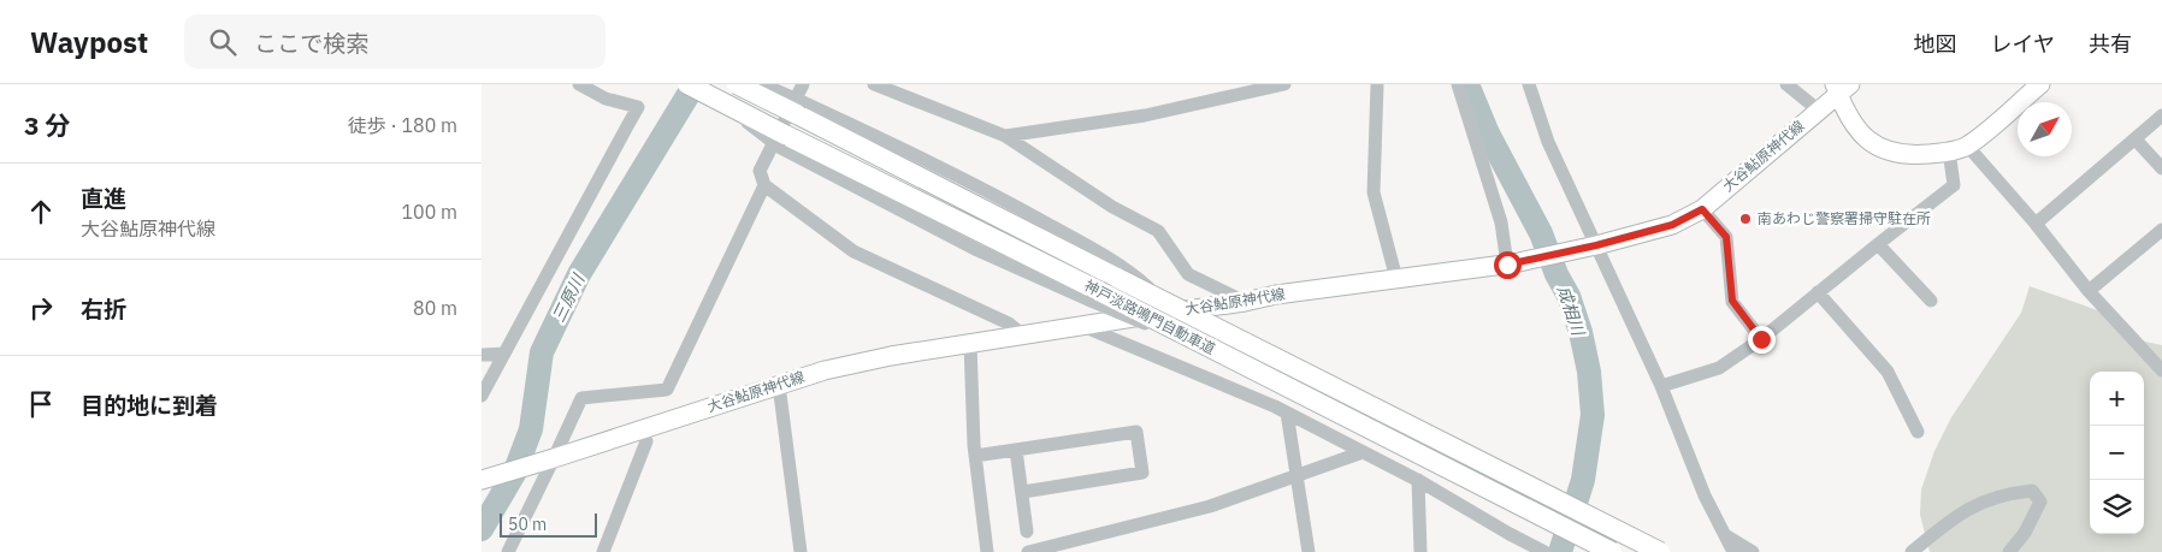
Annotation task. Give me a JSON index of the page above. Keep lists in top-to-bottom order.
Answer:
{
  "streets": {
    "highway": ["神戸淡路鳴門自動車道"],
    "main road": ["大谷鮎原神代線"]
  },
  "water": ["三原川", "成相川"],
  "places": ["南あわじ警察署掃守駐在所"],
  "scale_bar": "50 m",
  "north": "top right",
  "page": {
    "header": "Waypost",
    "search": "ここで検索",
    "nav": ["地図", "レイヤ", "共有"],
    "heading": ["3 分", "徒歩 · 180 m"],
    "list": [
      ["直進", "大谷鮎原神代線", "100 m"],
      ["右折", "80 m"],
      "目的地に到着"
    ],
    "map_buttons": ["+", "−"],
    "scale": "50 m"
  }
}
